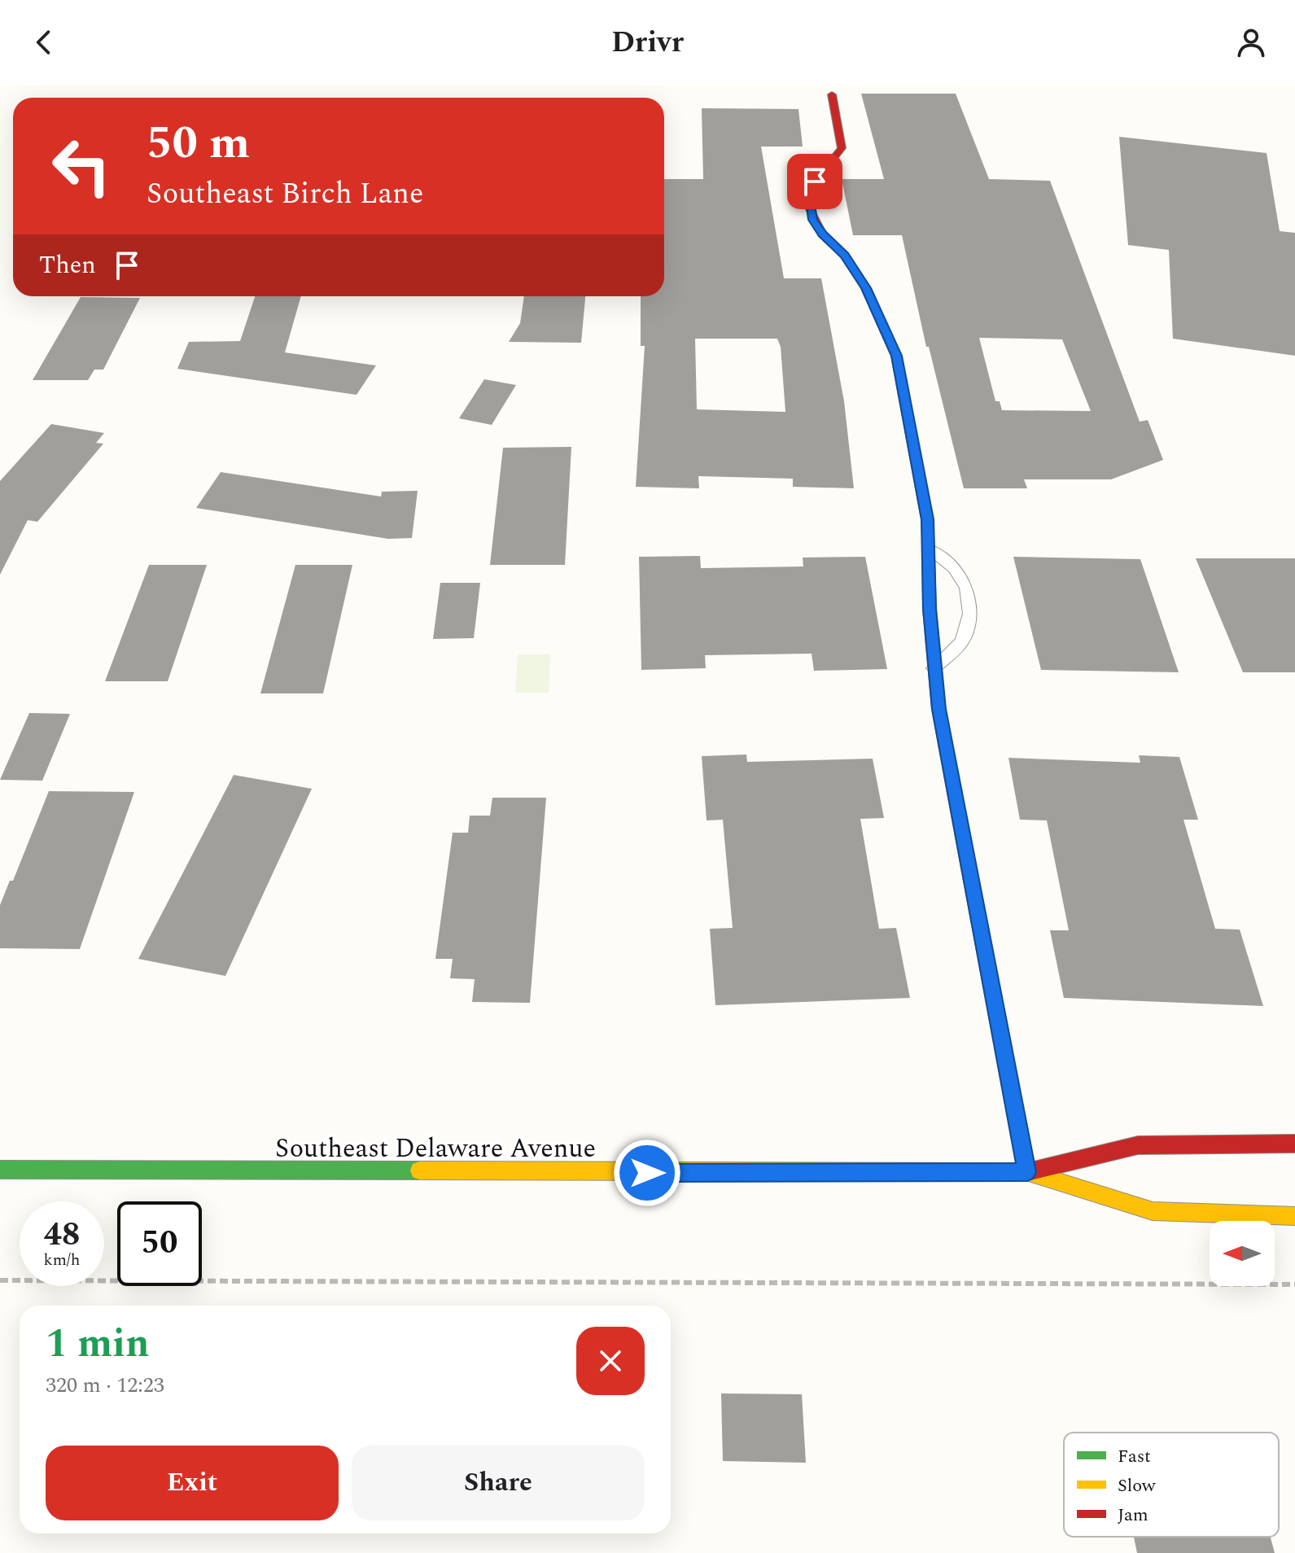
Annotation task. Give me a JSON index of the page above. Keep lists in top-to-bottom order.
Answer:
{
  "streets": {
    "street": ["Southeast Delaware Avenue"]
  },
  "legend": ["Fast", "Slow", "Jam"],
  "north": "left",
  "page": {
    "header": "Drivr",
    "turn": ["50 m", "Southeast Birch Lane"],
    "then": "Then",
    "speed": "48 km/h",
    "limit": "50",
    "heading": ["1 min", "320 m · 12:23"],
    "buttons": ["Exit", "Share"]
  }
}
